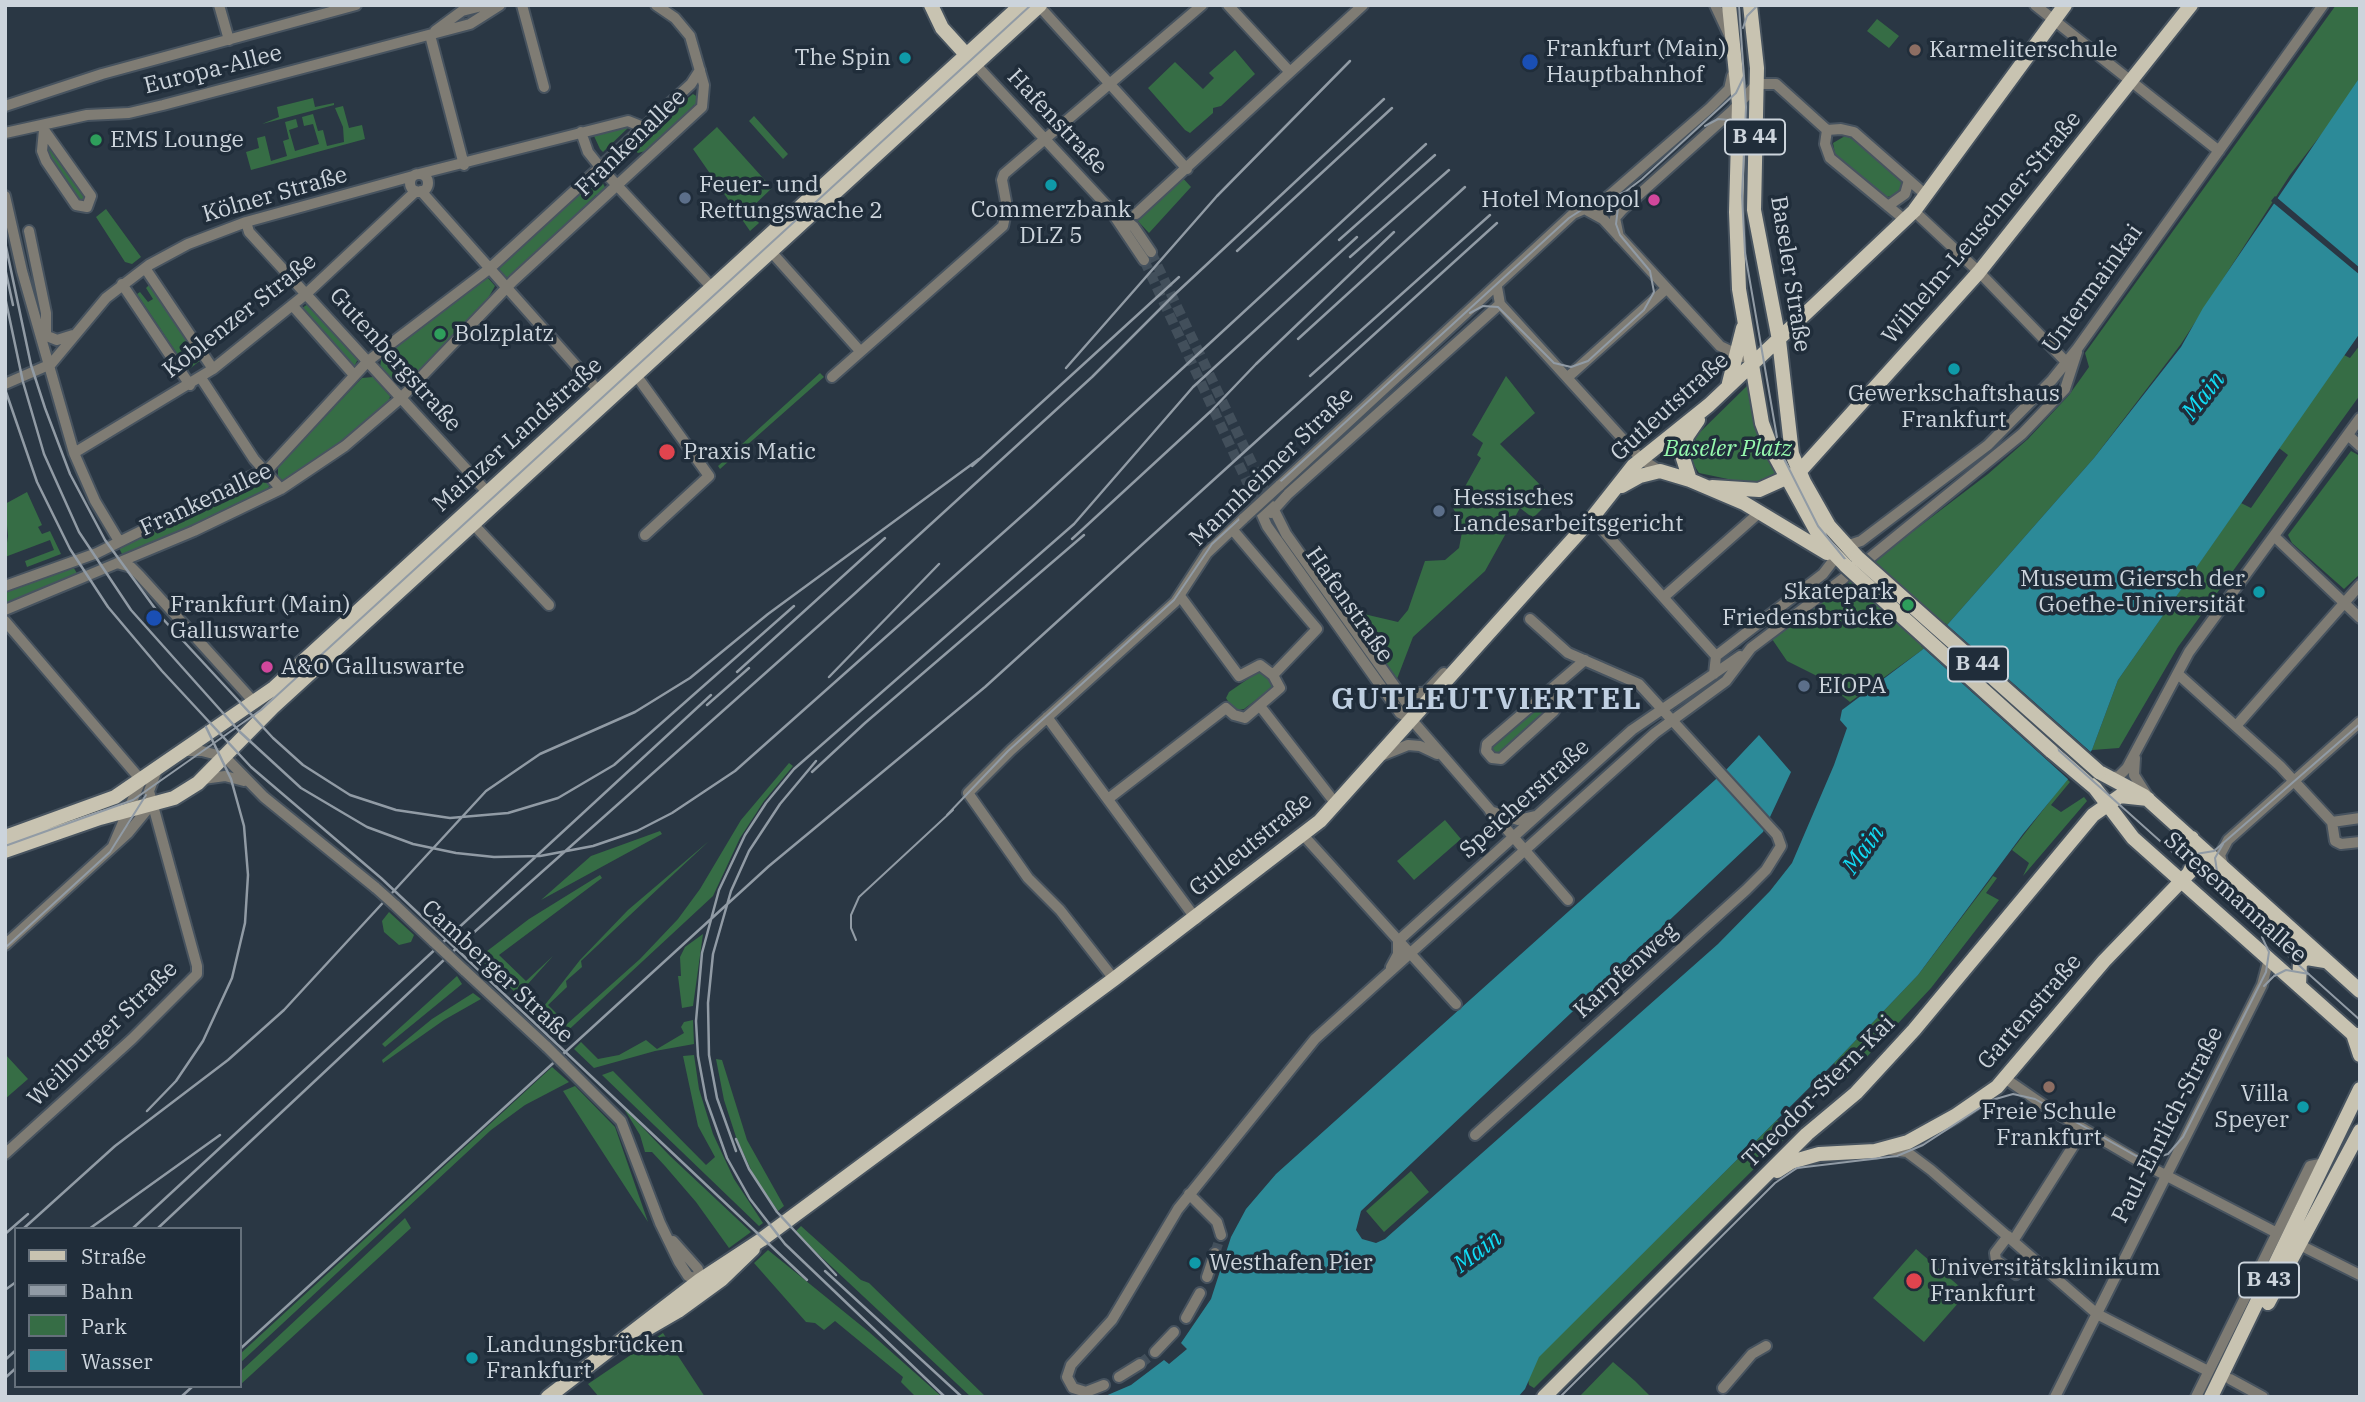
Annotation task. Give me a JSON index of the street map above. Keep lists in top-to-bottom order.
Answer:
{
  "streets": {
    "main road": [
      "B 44",
      "Wilhelm-Leuschner-Straße",
      "Baseler Straße",
      "Gutleutstraße",
      "Mainzer Landstraße",
      "Stresemannallee",
      "Gartenstraße",
      "Theodor-Stern-Kai",
      "B 43"
    ],
    "street": [
      "Europa-Allee",
      "Hafenstraße",
      "Frankenallee",
      "Kölner Straße",
      "Untermainkai",
      "Koblenzer Straße",
      "Gutenbergstraße",
      "Mannheimer Straße",
      "Speicherstraße",
      "Karpfenweg",
      "Camberger Straße",
      "Weilburger Straße",
      "Paul-Ehrlich-Straße"
    ]
  },
  "crossings": [
    ["Hafenstraße", "Gutleutstraße"],
    ["Hafenstraße", "Mainzer Landstraße"],
    ["Hafenstraße", "Mannheimer Straße"],
    ["Hafenstraße", "Speicherstraße"],
    ["B 44", "Wilhelm-Leuschner-Straße"],
    ["B 44", "Baseler Straße"],
    ["B 44", "Untermainkai"],
    ["B 44", "Gutleutstraße"],
    ["B 44", "Mannheimer Straße"],
    ["B 44", "Speicherstraße"],
    ["B 44", "Stresemannallee"],
    ["Frankenallee", "Kölner Straße"],
    ["Frankenallee", "Gutenbergstraße"],
    ["Kölner Straße", "Koblenzer Straße"],
    ["Kölner Straße", "Gutenbergstraße"],
    ["Baseler Straße", "Gutleutstraße"],
    ["Baseler Straße", "Mannheimer Straße"],
    ["Untermainkai", "Speicherstraße"],
    ["Koblenzer Straße", "Gutenbergstraße"],
    ["Gutenbergstraße", "Mainzer Landstraße"],
    ["Gutleutstraße", "Mannheimer Straße"],
    ["Gutleutstraße", "Camberger Straße"],
    ["Mainzer Landstraße", "Camberger Straße"],
    ["Mainzer Landstraße", "Weilburger Straße"],
    ["Speicherstraße", "Karpfenweg"],
    ["Stresemannallee", "Gartenstraße"],
    ["Stresemannallee", "Theodor-Stern-Kai"],
    ["Stresemannallee", "Paul-Ehrlich-Straße"],
    ["Gartenstraße", "Theodor-Stern-Kai"]
  ],
  "districts": ["GUTLEUTVIERTEL"],
  "water": ["Main"],
  "parks": ["Baseler Platz"],
  "places": [
    "Karmeliterschule",
    "The Spin",
    "Frankfurt (Main) Hauptbahnhof",
    "EMS Lounge",
    "Commerzbank DLZ 5",
    "Feuer- und Rettungswache 2",
    "Hotel Monopol",
    "Bolzplatz",
    "Gewerkschaftshaus Frankfurt",
    "Praxis Matic",
    "Hessisches Landesarbeitsgericht",
    "Museum Giersch der Goethe-Universität",
    "Skatepark Friedensbrücke",
    "Frankfurt (Main) Galluswarte",
    "A&O Galluswarte",
    "EIOPA",
    "Freie Schule Frankfurt",
    "Villa Speyer",
    "Westhafen Pier",
    "Universitätsklinikum Frankfurt",
    "Landungsbrücken Frankfurt"
  ],
  "legend": [
    "Straße",
    "Bahn",
    "Park",
    "Wasser"
  ]
}
